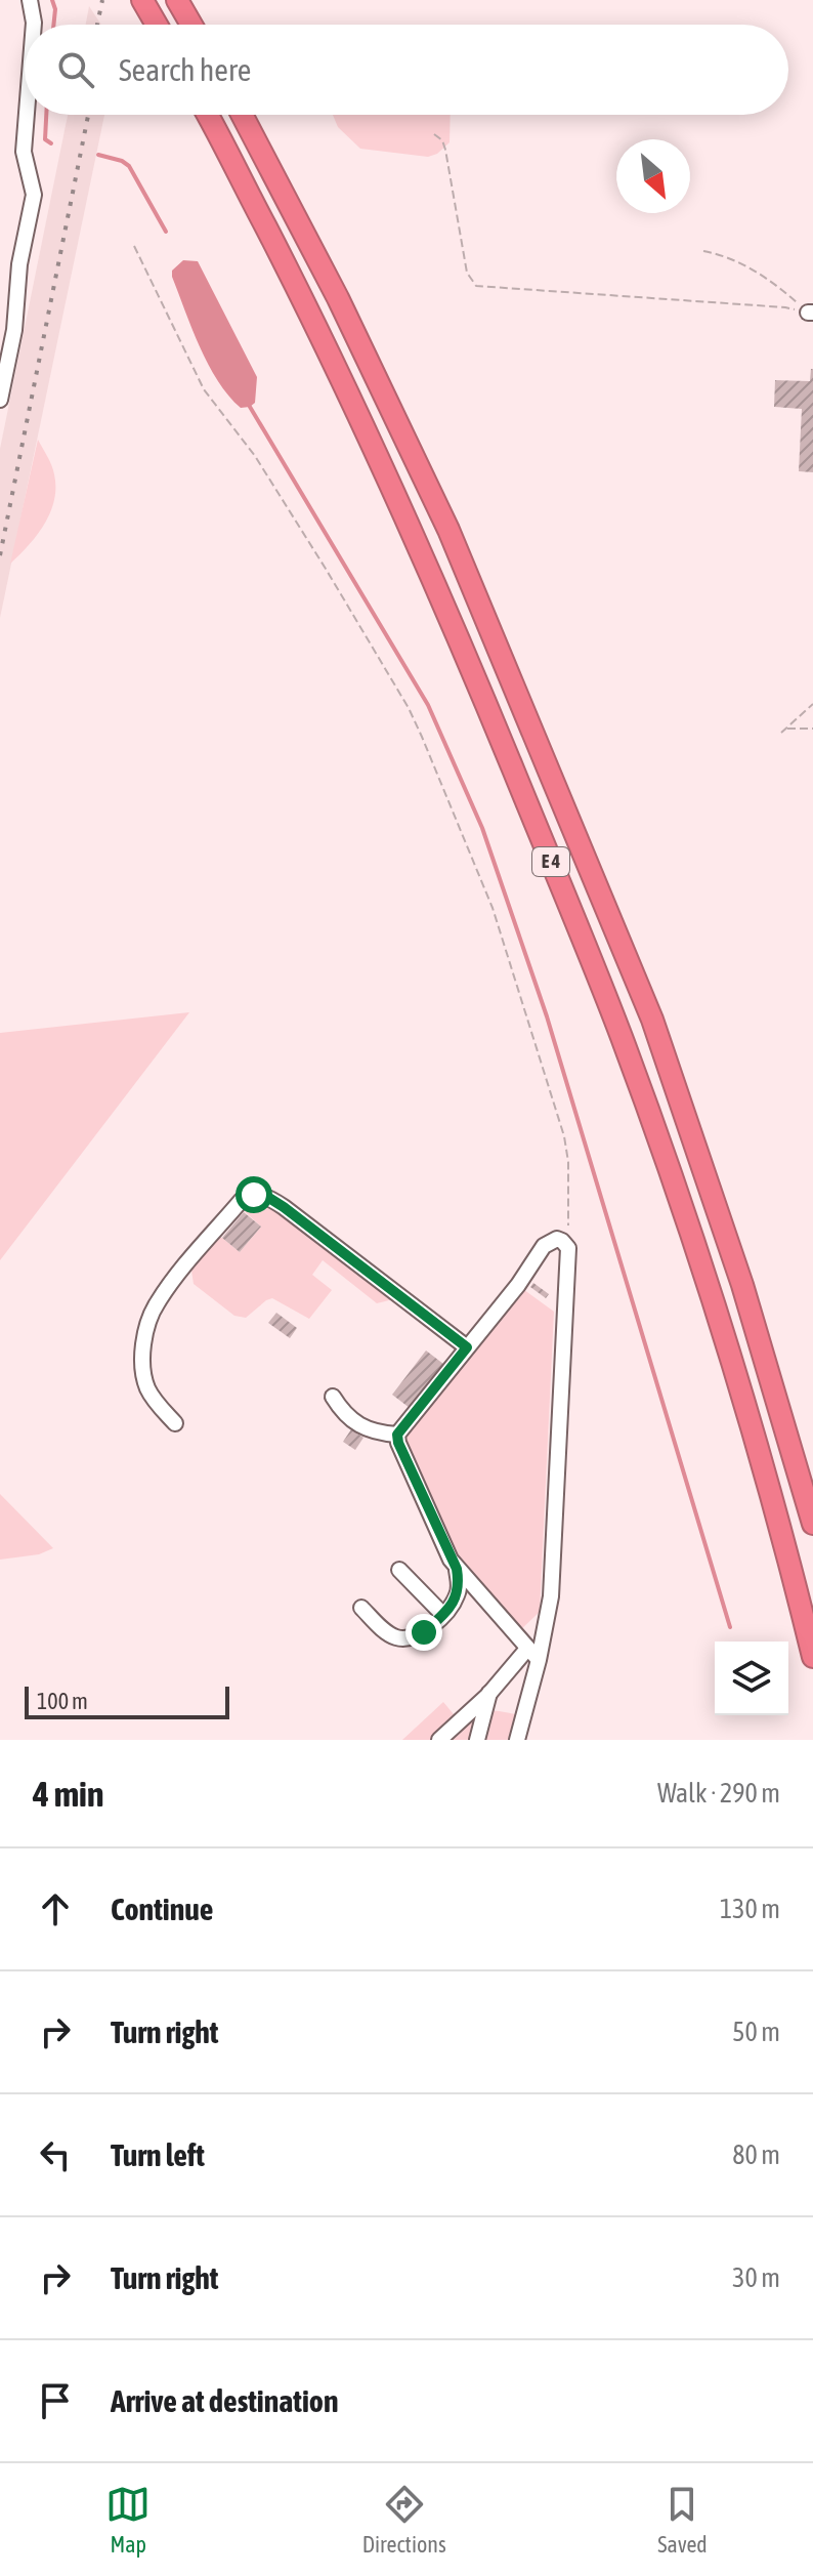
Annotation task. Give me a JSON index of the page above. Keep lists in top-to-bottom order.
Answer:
{
  "streets": {
    "highway": ["E 4"]
  },
  "scale_bar": "100 m",
  "north": "bottom right",
  "page": {
    "search": "Search here",
    "scale": "100 m",
    "heading": ["4 min", "Walk · 290 m"],
    "list": [
      ["Continue", "130 m"],
      ["Turn right", "50 m"],
      ["Turn left", "80 m"],
      ["Turn right", "30 m"],
      "Arrive at destination"
    ],
    "nav": ["Map", "Directions", "Saved"]
  }
}
